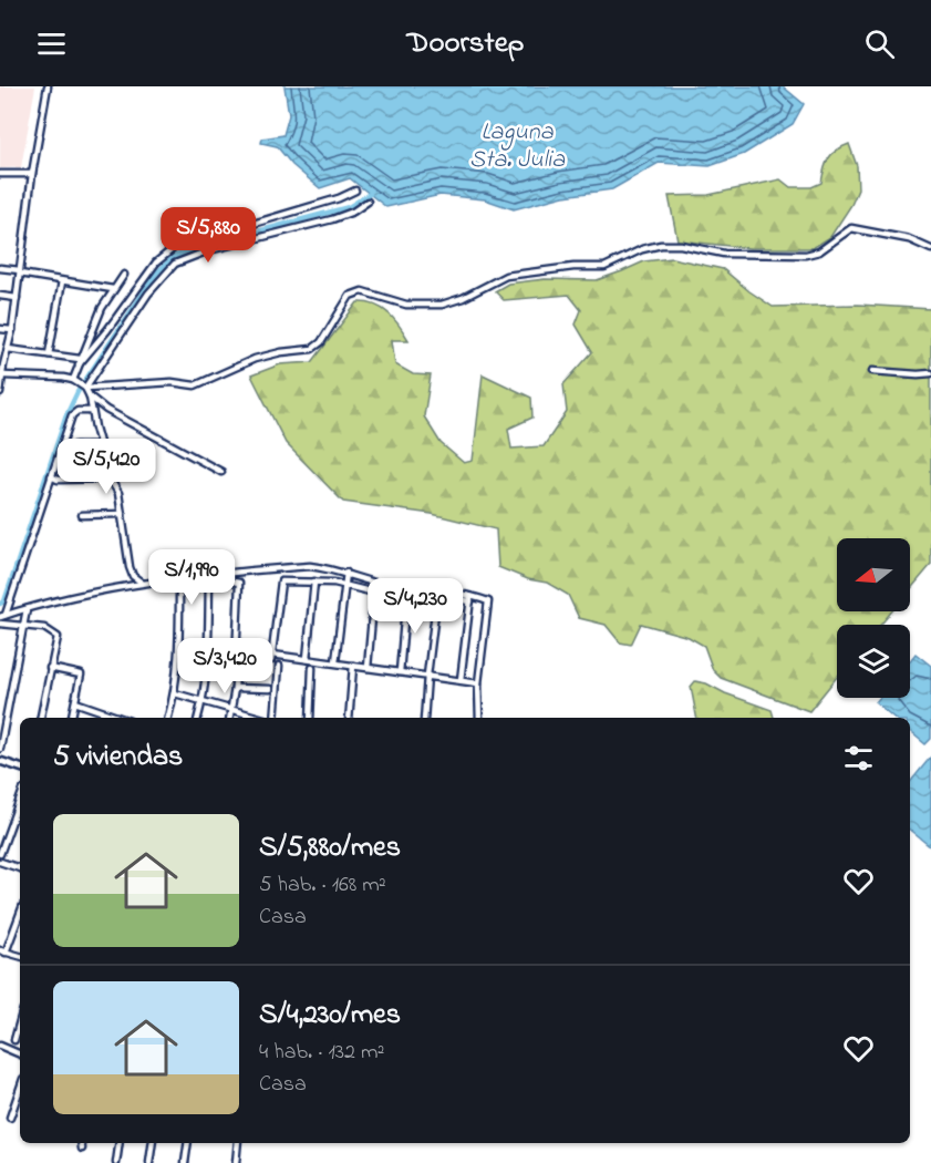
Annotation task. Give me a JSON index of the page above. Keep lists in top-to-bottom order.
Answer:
{
  "water": ["Laguna Sta. Julia"],
  "north": "left",
  "page": {
    "header": "Doorstep",
    "price": [
      "S/5,880",
      "S/5,420",
      "S/1,990",
      "S/4,230",
      "S/3,420"
    ],
    "heading": "5 viviendas",
    "list": [
      {
        "name": "S/5,880/mes",
        "note": "5 hab. · 168 m² · Casa"
      },
      {
        "name": "S/4,230/mes",
        "note": "4 hab. · 132 m² · Casa"
      }
    ]
  }
}
